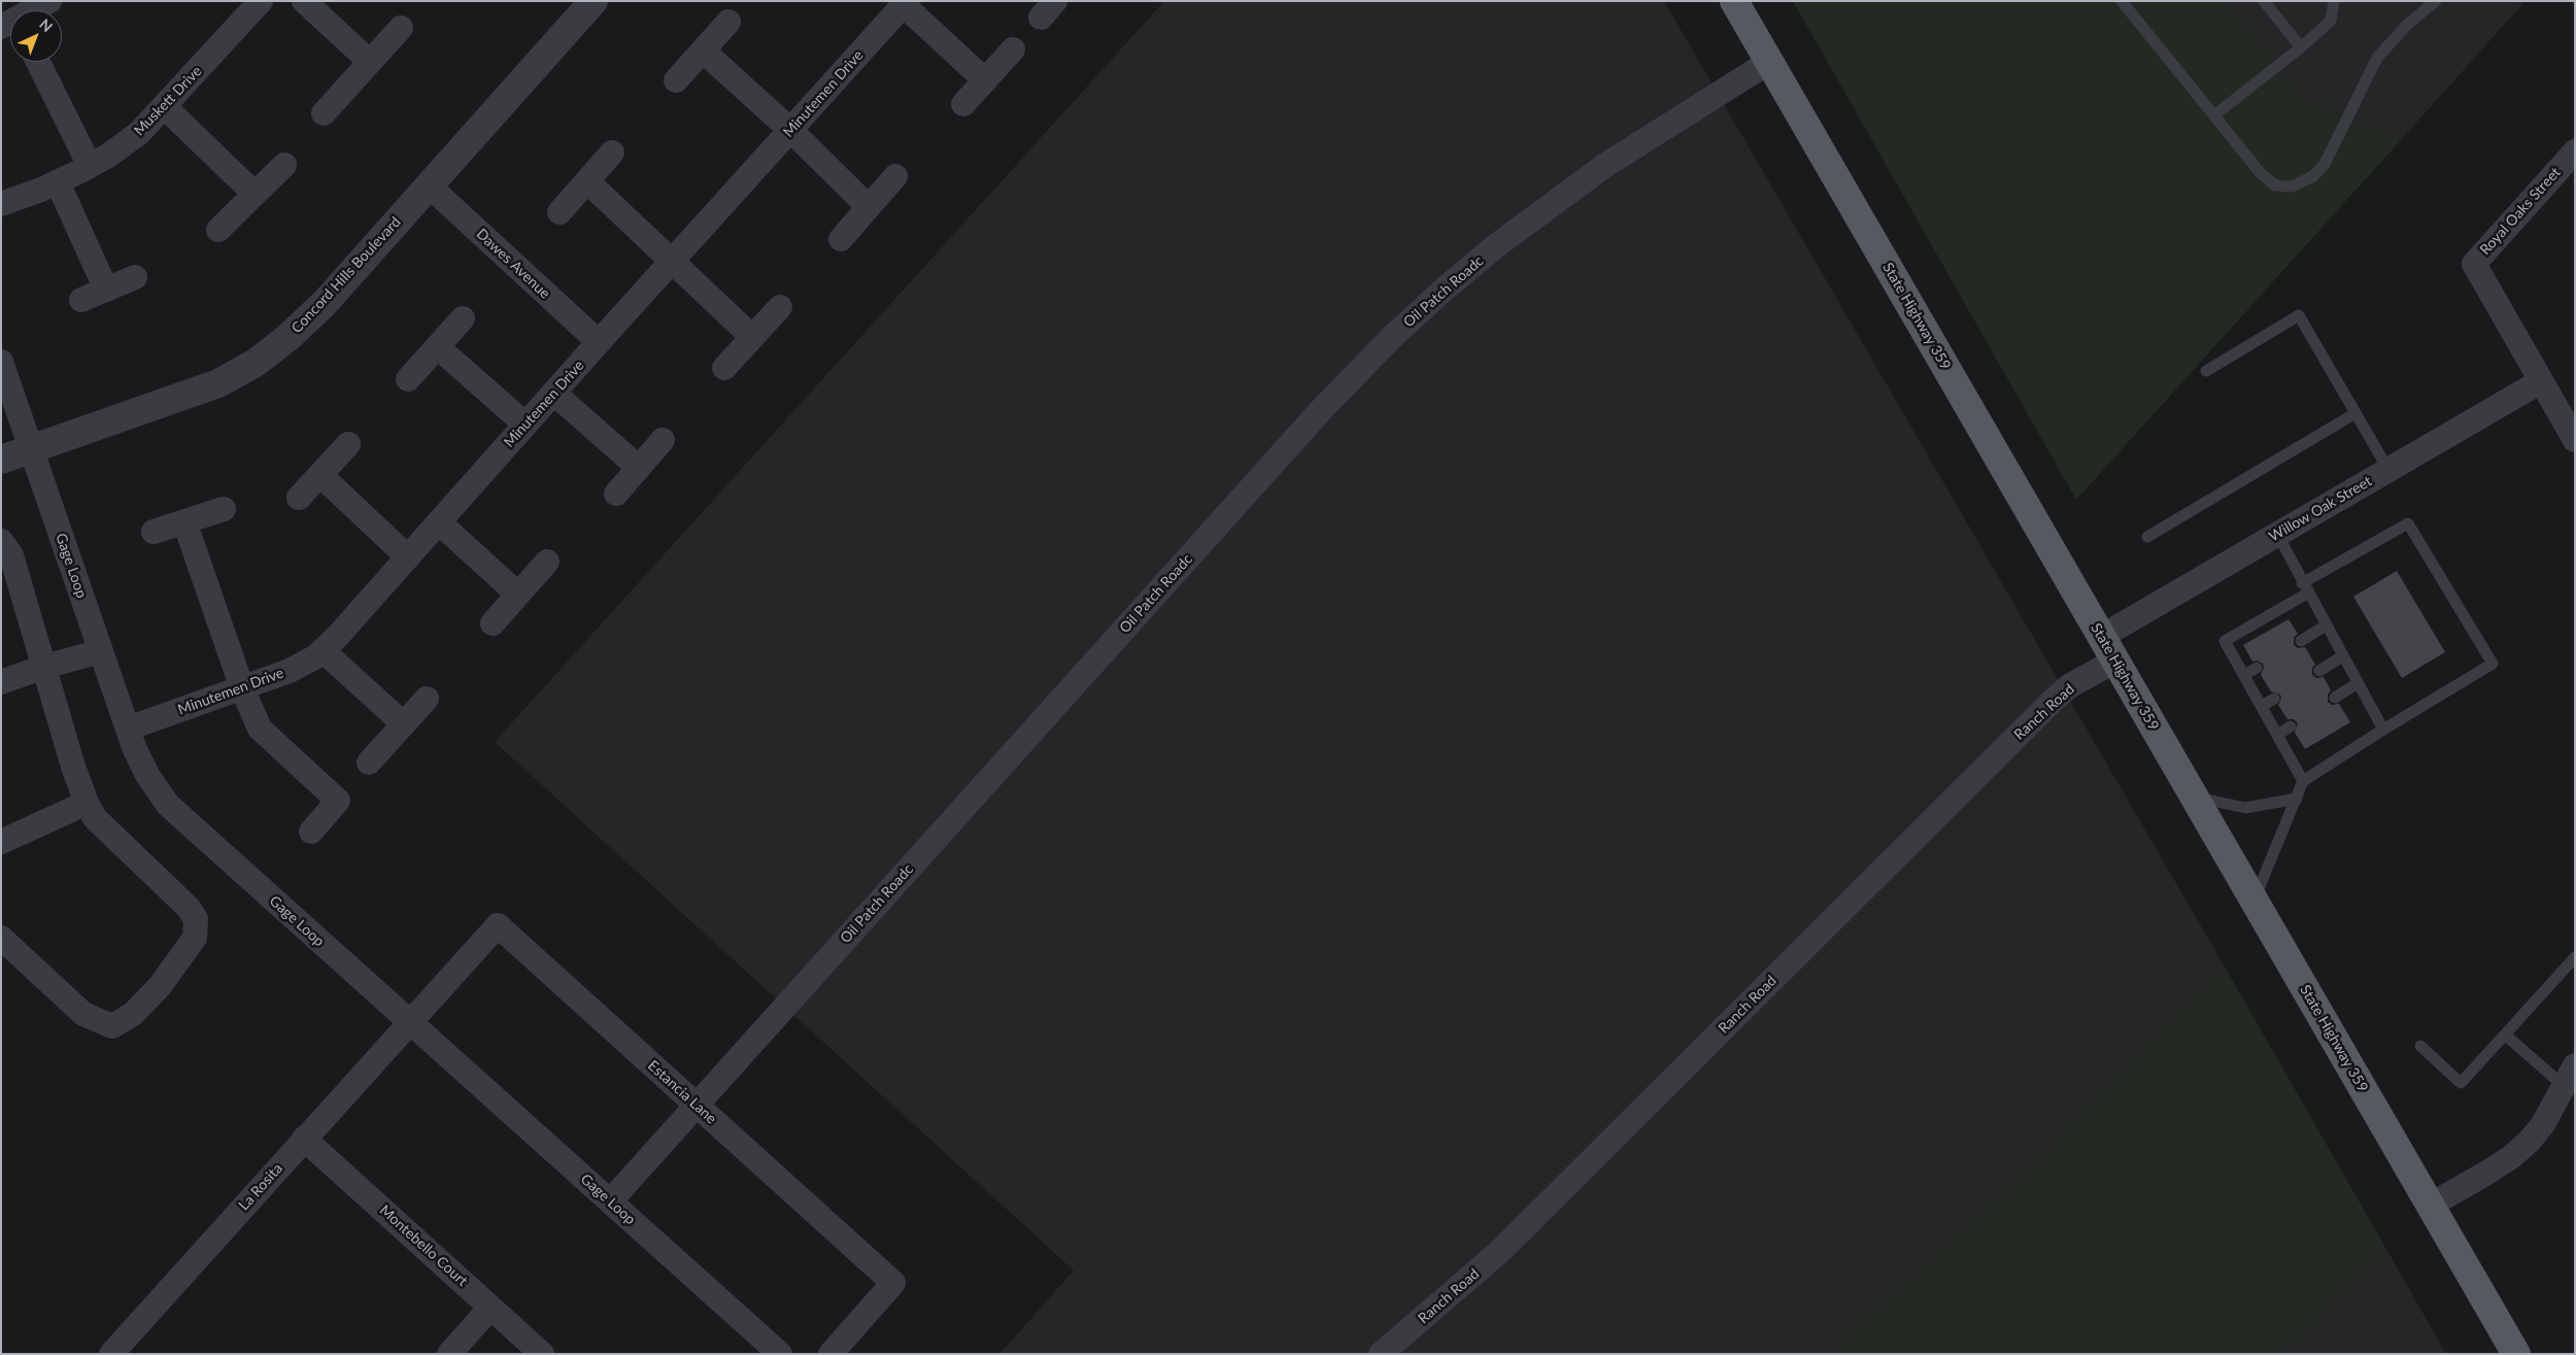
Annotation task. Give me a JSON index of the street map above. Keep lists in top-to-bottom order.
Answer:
{
  "streets": {
    "main road": ["State Highway 359"],
    "street": [
      "Minutemen Drive",
      "Muskett Drive",
      "Royal Oaks Street",
      "Dawes Avenue",
      "Concord Hills Boulevard",
      "Oil Patch Roadc",
      "Willow Oak Street",
      "Gage Loop",
      "Ranch Road",
      "Estancia Lane",
      "La Rosita",
      "Montebello Court"
    ]
  },
  "crossings": [
    ["Minutemen Drive", "Dawes Avenue"],
    ["Minutemen Drive", "Gage Loop"],
    ["Royal Oaks Street", "Willow Oak Street"],
    ["Dawes Avenue", "Concord Hills Boulevard"],
    ["Concord Hills Boulevard", "Gage Loop"],
    ["Oil Patch Roadc", "State Highway 359"],
    ["Oil Patch Roadc", "Gage Loop"],
    ["Oil Patch Roadc", "Estancia Lane"],
    ["State Highway 359", "Willow Oak Street"],
    ["State Highway 359", "Ranch Road"],
    ["Gage Loop", "Estancia Lane"],
    ["Gage Loop", "La Rosita"],
    ["Estancia Lane", "La Rosita"],
    ["La Rosita", "Montebello Court"]
  ],
  "north": "top right"
}
